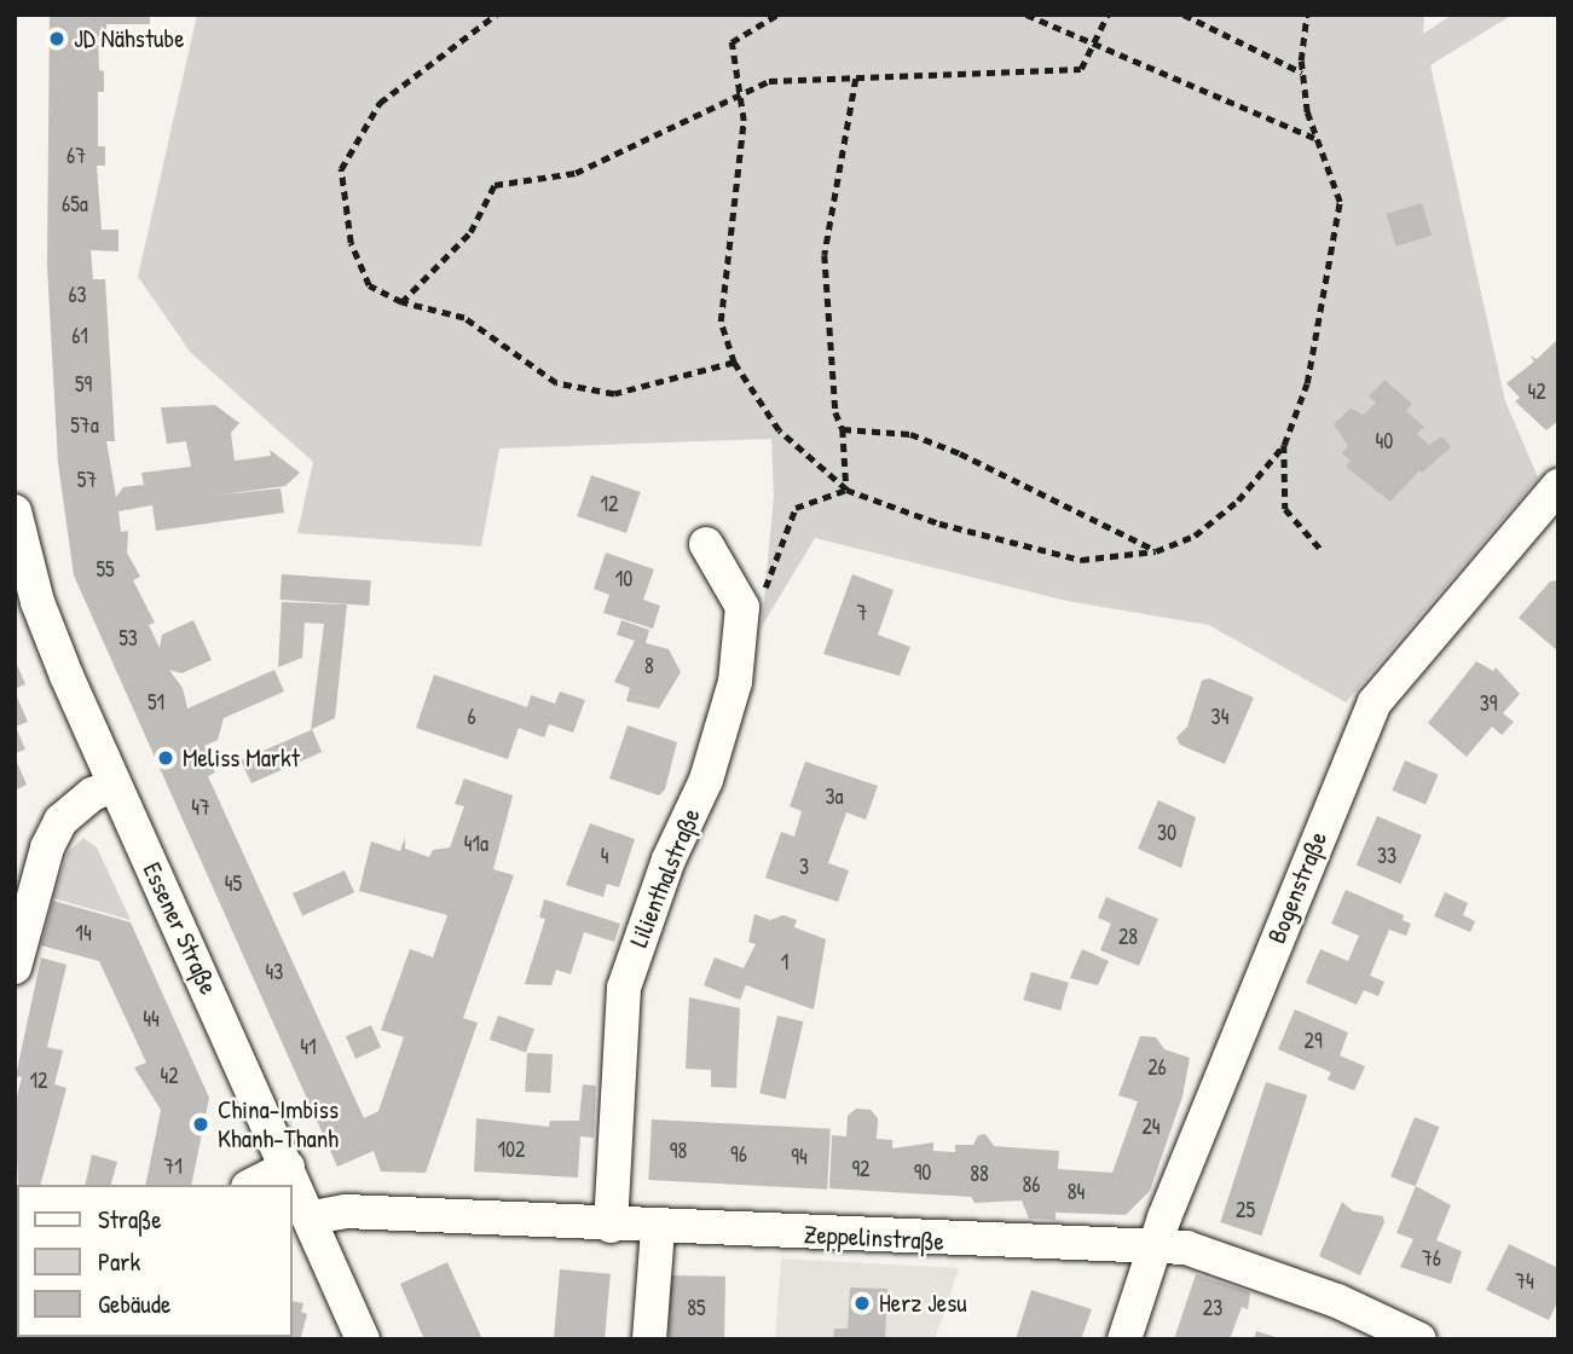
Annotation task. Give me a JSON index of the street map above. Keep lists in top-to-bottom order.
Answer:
{
  "streets": {
    "street": [
      "Lilienthalstraße",
      "Bogenstraße",
      "Essener Straße",
      "Zeppelinstraße"
    ]
  },
  "crossings": [
    ["Lilienthalstraße", "Zeppelinstraße"],
    ["Bogenstraße", "Zeppelinstraße"],
    ["Essener Straße", "Zeppelinstraße"]
  ],
  "places": [
    "JD Nähstube",
    "Meliss Markt",
    "China-Imbiss Khanh-Thanh",
    "Herz Jesu"
  ],
  "house_numbers": [
    "67",
    "65a",
    "63",
    "61",
    "59",
    "42",
    "57a",
    "40",
    "57",
    "12",
    "55",
    "10",
    "7",
    "53",
    "8",
    "51",
    "39",
    "6",
    "34",
    "3a",
    "47",
    "30",
    "41a",
    "4",
    "33",
    "3",
    "45",
    "14",
    "28",
    "1",
    "43",
    "44",
    "29",
    "41",
    "26",
    "42",
    "12",
    "24",
    "102",
    "98",
    "96",
    "94",
    "71",
    "92",
    "90",
    "88",
    "86",
    "84",
    "25",
    "76",
    "74",
    "85",
    "23"
  ],
  "legend": ["Straße", "Park", "Gebäude"]
}
